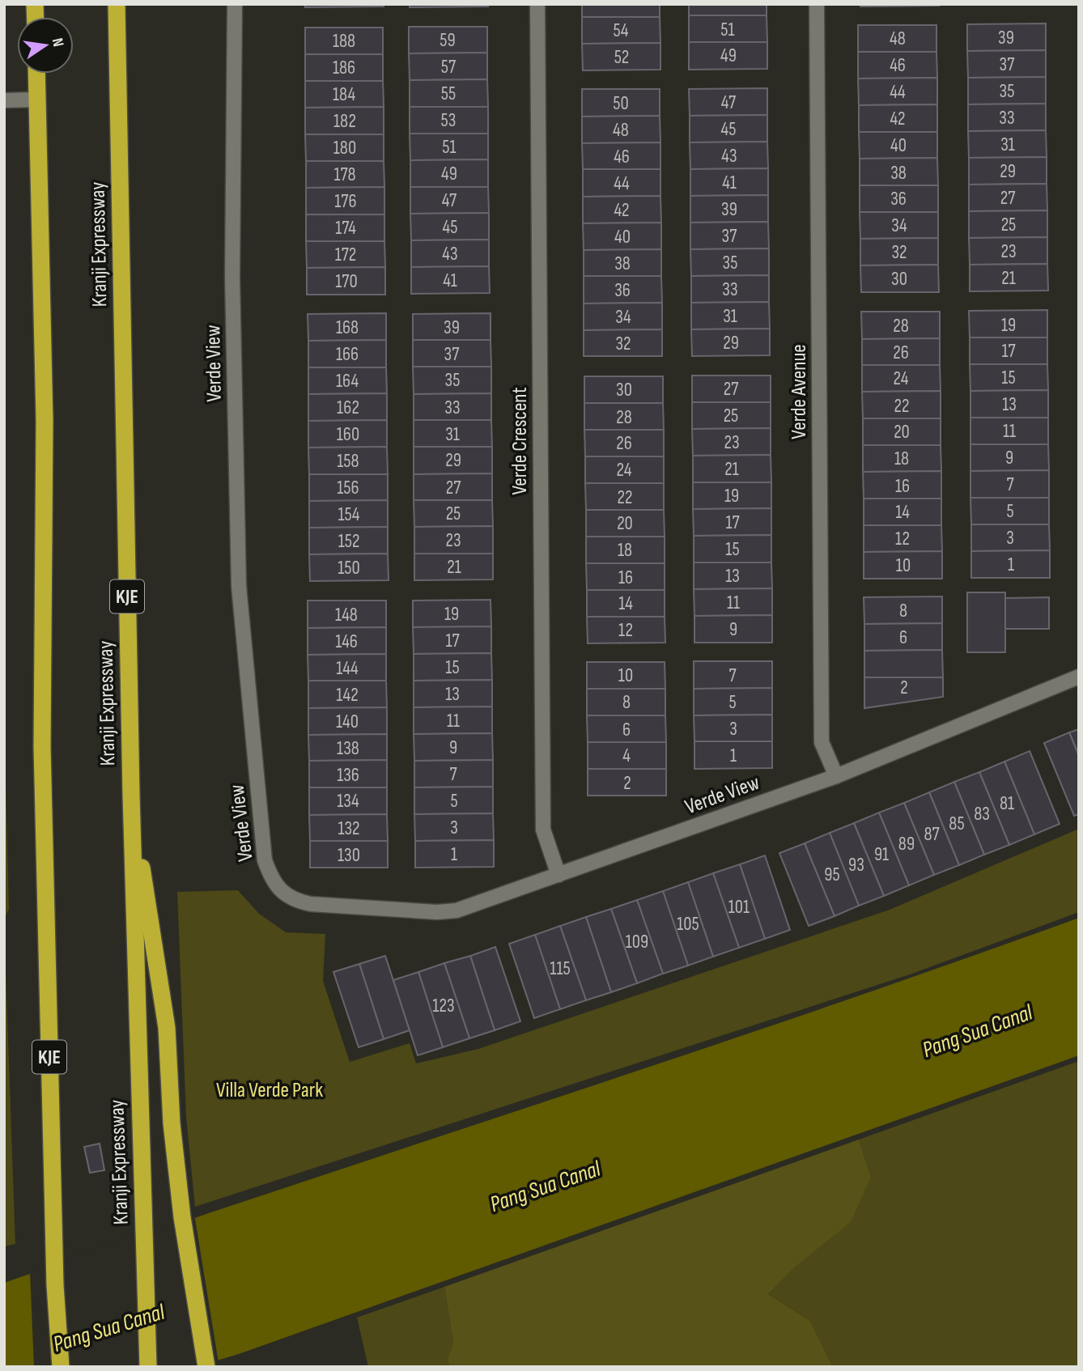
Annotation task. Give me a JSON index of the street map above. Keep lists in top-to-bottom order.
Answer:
{
  "streets": {
    "highway": ["Kranji Expressway", "KJE"],
    "street": ["Verde View", "Verde Avenue", "Verde Crescent"]
  },
  "crossings": [
    ["Verde View", "Verde Avenue"],
    ["Verde View", "Verde Crescent"]
  ],
  "water": ["Pang Sua Canal"],
  "parks": ["Villa Verde Park"],
  "house_numbers": [
    "51",
    "54",
    "39",
    "48",
    "59",
    "188",
    "49",
    "52",
    "37",
    "46",
    "57",
    "186",
    "35",
    "44",
    "55",
    "184",
    "47",
    "50",
    "33",
    "42",
    "53",
    "182",
    "45",
    "48",
    "31",
    "40",
    "51",
    "180",
    "43",
    "46",
    "29",
    "38",
    "49",
    "178",
    "41",
    "44",
    "27",
    "36",
    "47",
    "176",
    "39",
    "42",
    "25",
    "34",
    "45",
    "174",
    "37",
    "40",
    "23",
    "32",
    "43",
    "172",
    "35",
    "38",
    "21",
    "30",
    "41",
    "170",
    "33",
    "36",
    "31",
    "34",
    "19",
    "28",
    "168",
    "39",
    "29",
    "32",
    "17",
    "26",
    "166",
    "37",
    "15",
    "24",
    "35",
    "164",
    "27",
    "30",
    "13",
    "22",
    "162",
    "33",
    "25",
    "28",
    "11",
    "20",
    "160",
    "31",
    "23",
    "26",
    "9",
    "18",
    "29",
    "158",
    "21",
    "24",
    "7",
    "16",
    "156",
    "27",
    "19",
    "22",
    "5",
    "14",
    "25",
    "154",
    "17",
    "20",
    "3",
    "12",
    "23",
    "152",
    "15",
    "18",
    "1",
    "10",
    "21",
    "150",
    "13",
    "16",
    "11",
    "14",
    "8",
    "19",
    "148",
    "9",
    "12",
    "6",
    "17",
    "146",
    "15",
    "144",
    "10",
    "7",
    "2",
    "13",
    "142",
    "8",
    "5",
    "11",
    "140",
    "3",
    "6",
    "9",
    "138",
    "4",
    "1",
    "7",
    "136",
    "2",
    "134",
    "5",
    "81",
    "83",
    "85",
    "3",
    "132",
    "87",
    "89",
    "1",
    "91",
    "130",
    "93",
    "95",
    "101",
    "105",
    "109",
    "115",
    "123"
  ],
  "north": "right"
}
